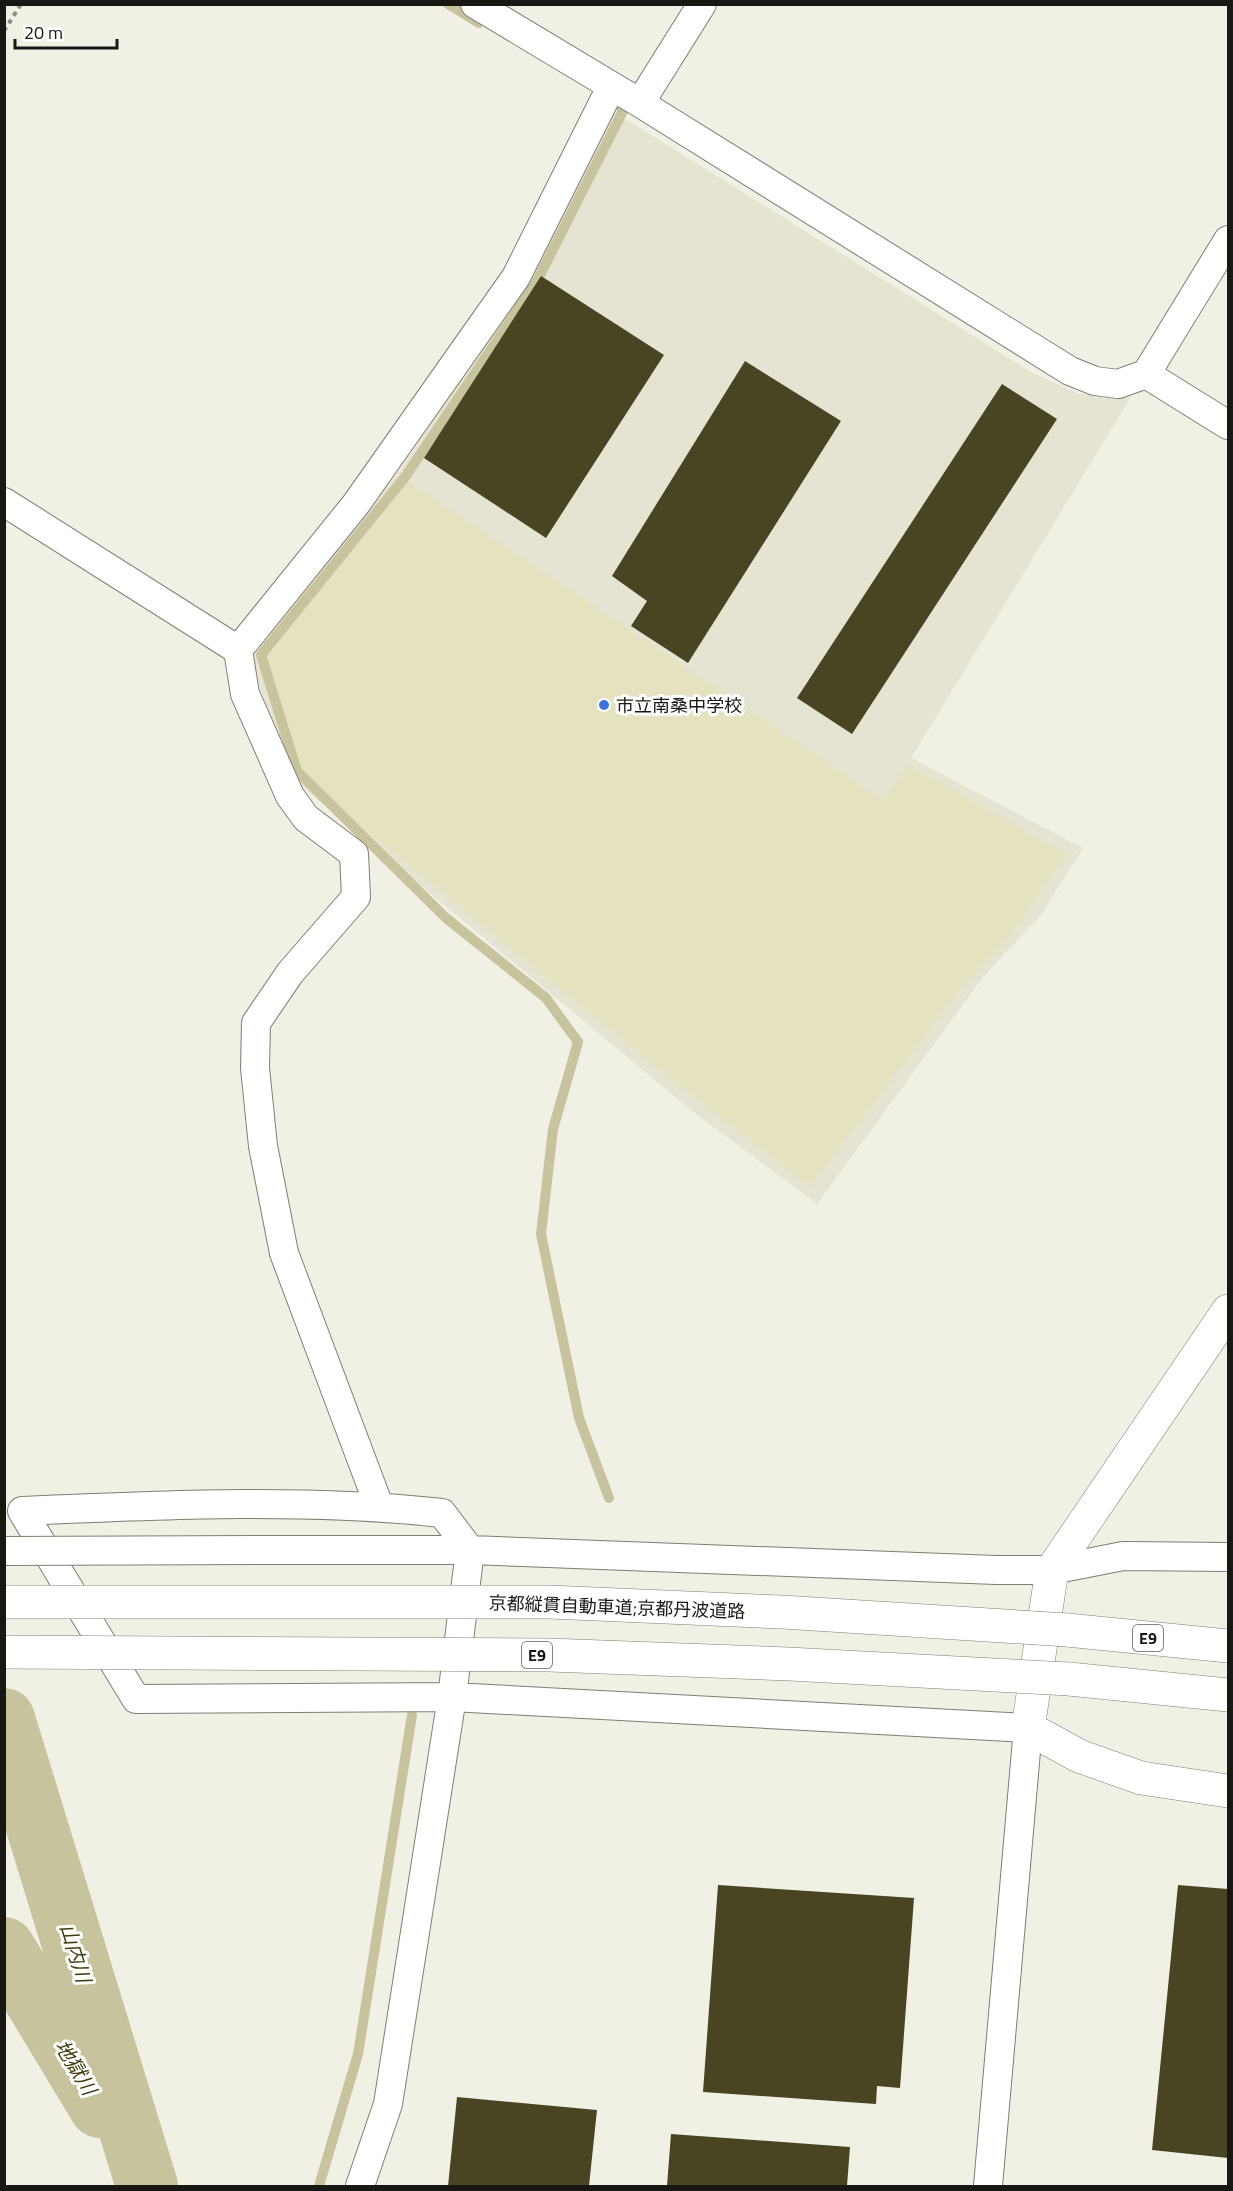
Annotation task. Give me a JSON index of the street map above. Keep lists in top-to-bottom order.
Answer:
{
  "streets": {
    "main road": ["京都縦貫自動車道;京都丹波道路", "E9"]
  },
  "water": ["山内川", "地獄川"],
  "places": ["市立南桑中学校"],
  "scale_bar": "20 m"
}
